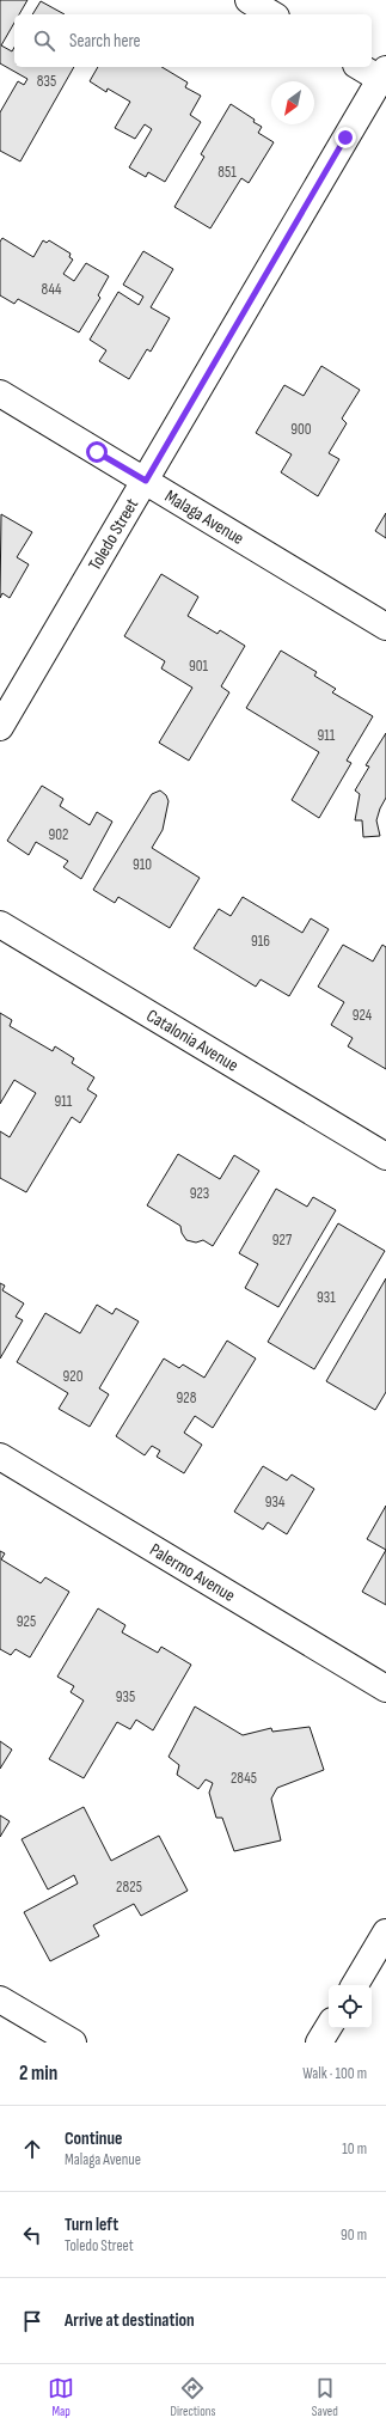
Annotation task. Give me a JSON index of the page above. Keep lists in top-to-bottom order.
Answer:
{
  "streets": {
    "street": [
      "Malaga Avenue",
      "Toledo Street",
      "Catalonia Avenue",
      "Palermo Avenue"
    ]
  },
  "crossings": [
    ["Malaga Avenue", "Toledo Street"]
  ],
  "house_numbers": [
    "835",
    "851",
    "844",
    "900",
    "901",
    "911",
    "902",
    "910",
    "916",
    "924",
    "911",
    "923",
    "927",
    "931",
    "920",
    "928",
    "934",
    "925",
    "935",
    "2845",
    "2825"
  ],
  "north": "bottom left",
  "page": {
    "search": "Search here",
    "heading": ["2 min", "Walk · 100 m"],
    "list": [
      ["Continue", "Malaga Avenue", "10 m"],
      ["Turn left", "Toledo Street", "90 m"],
      "Arrive at destination"
    ],
    "nav": ["Map", "Directions", "Saved"]
  }
}
